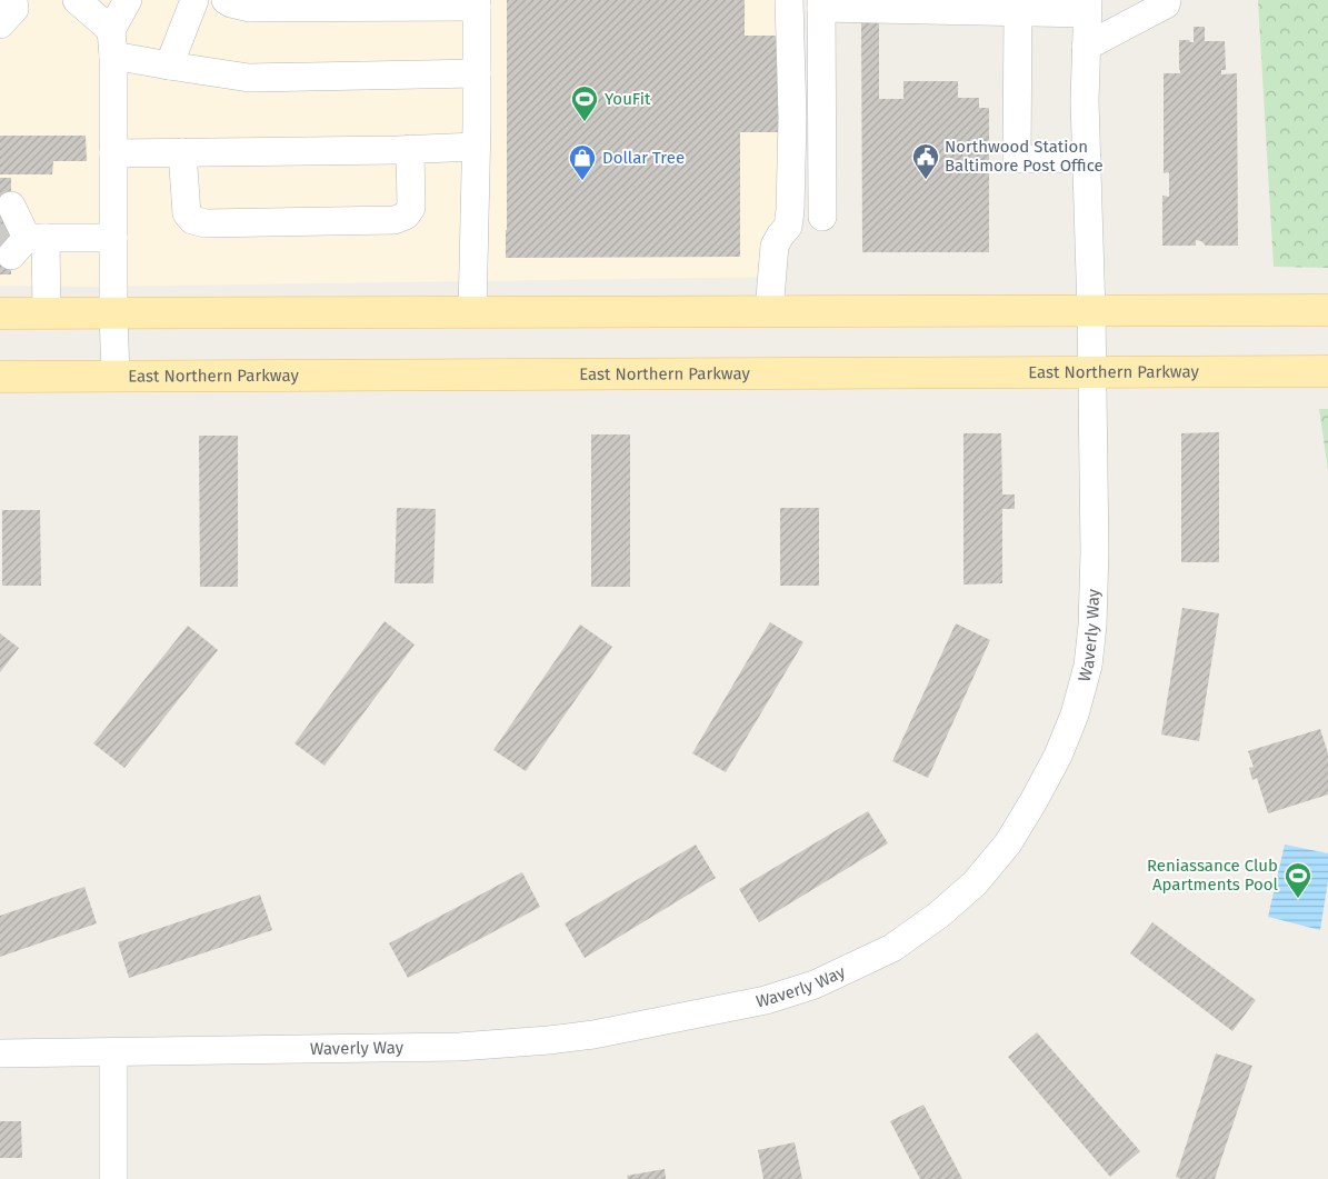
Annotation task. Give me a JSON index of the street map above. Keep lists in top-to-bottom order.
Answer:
{
  "streets": {
    "main road": ["East Northern Parkway"],
    "street": ["Waverly Way"]
  },
  "crossings": [
    ["East Northern Parkway", "Waverly Way"]
  ],
  "places": {
    "sports": ["YouFit", "Reniassance Club Apartments Pool"],
    "public building": ["Northwood Station Baltimore Post Office"],
    "shop": ["Dollar Tree"]
  }
}
